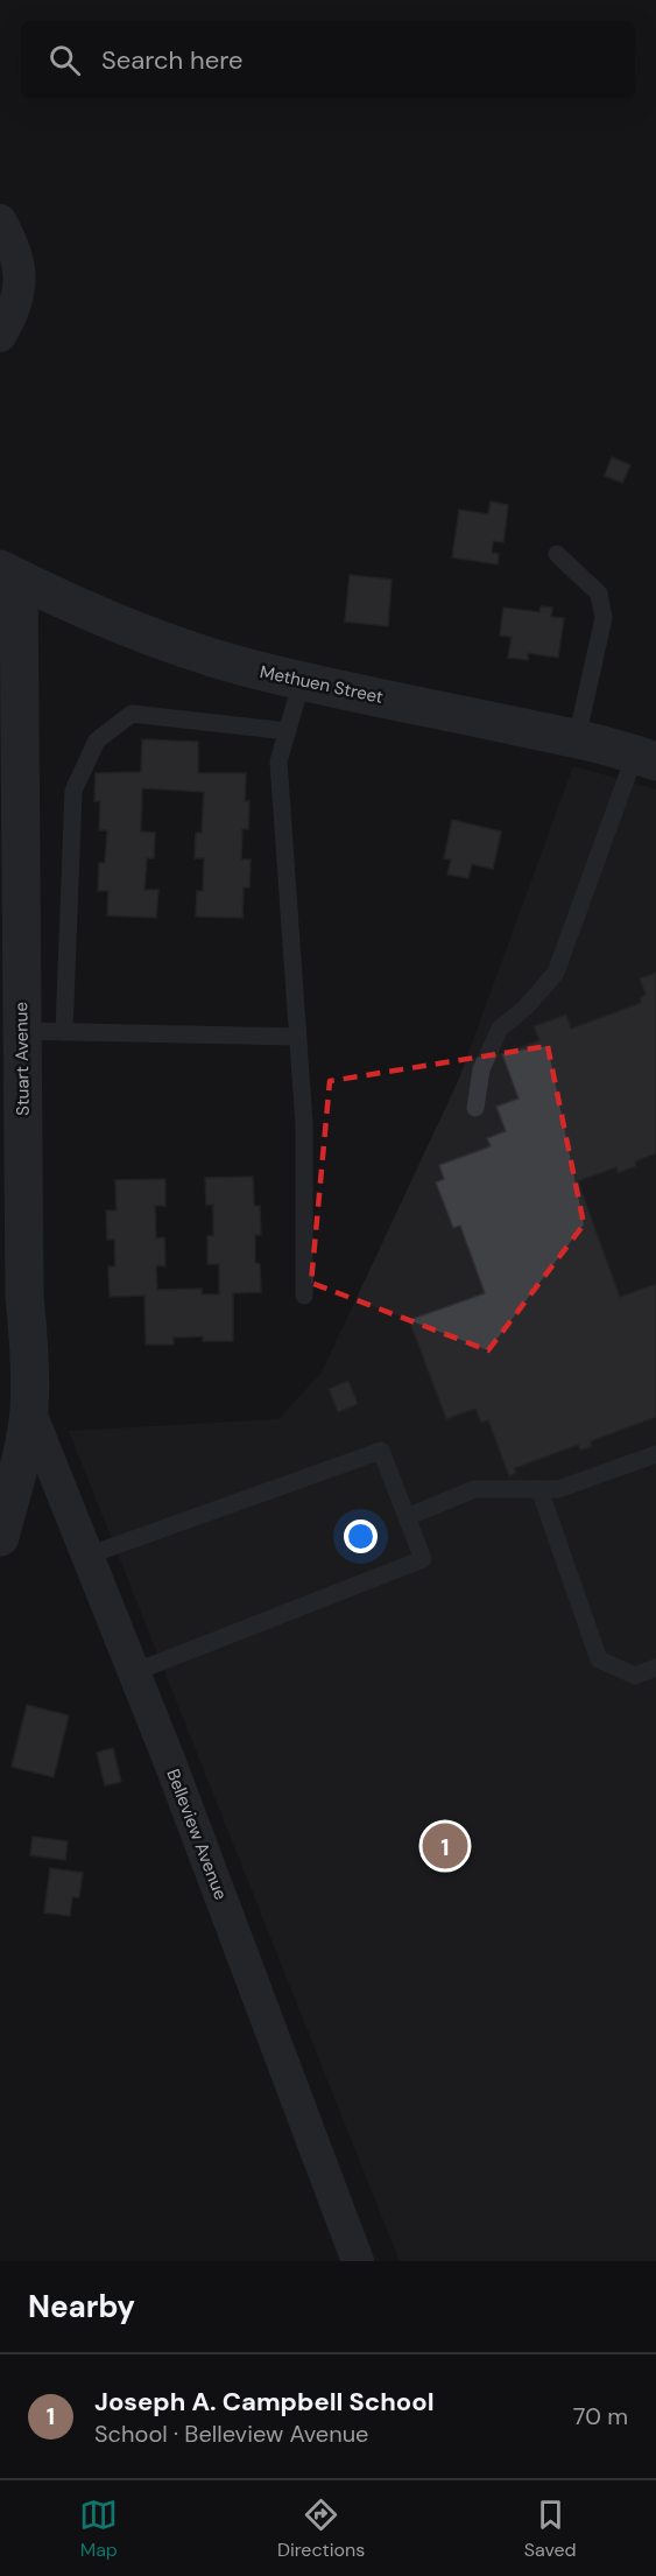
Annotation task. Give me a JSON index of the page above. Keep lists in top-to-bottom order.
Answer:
{
  "streets": {
    "street": ["Methuen Street", "Stuart Avenue", "Belleview Avenue"]
  },
  "crossings": [
    ["Methuen Street", "Stuart Avenue"],
    ["Stuart Avenue", "Belleview Avenue"]
  ],
  "page": {
    "search": "Search here",
    "pins": "1",
    "heading": "Nearby",
    "list": [
      {
        "mark": "1",
        "name": "Joseph A. Campbell School",
        "note": "School · Belleview Avenue",
        "value": "70 m"
      }
    ],
    "nav": ["Map", "Directions", "Saved"]
  }
}
